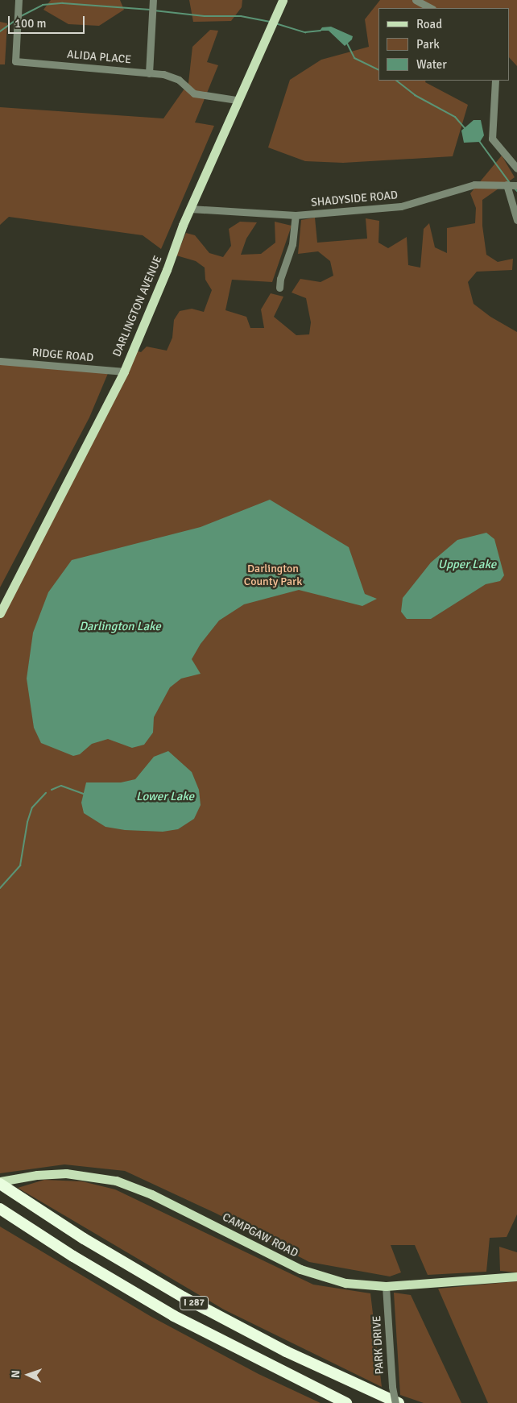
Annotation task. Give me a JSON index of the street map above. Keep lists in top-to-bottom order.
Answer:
{
  "streets": {
    "highway": ["I 287"],
    "main road": ["DARLINGTON AVENUE", "CAMPGAW ROAD"],
    "street": [
      "ALIDA PLACE",
      "SHADYSIDE ROAD",
      "RIDGE ROAD",
      "PARK DRIVE"
    ]
  },
  "crossings": [
    ["ALIDA PLACE", "DARLINGTON AVENUE"],
    ["SHADYSIDE ROAD", "DARLINGTON AVENUE"],
    ["DARLINGTON AVENUE", "RIDGE ROAD"],
    ["CAMPGAW ROAD", "I 287"],
    ["CAMPGAW ROAD", "PARK DRIVE"]
  ],
  "water": ["Upper Lake", "Darlington Lake", "Lower Lake"],
  "parks": ["Darlington County Park"],
  "legend": ["Road", "Park", "Water"],
  "scale_bar": "100 m",
  "north": "left"
}
